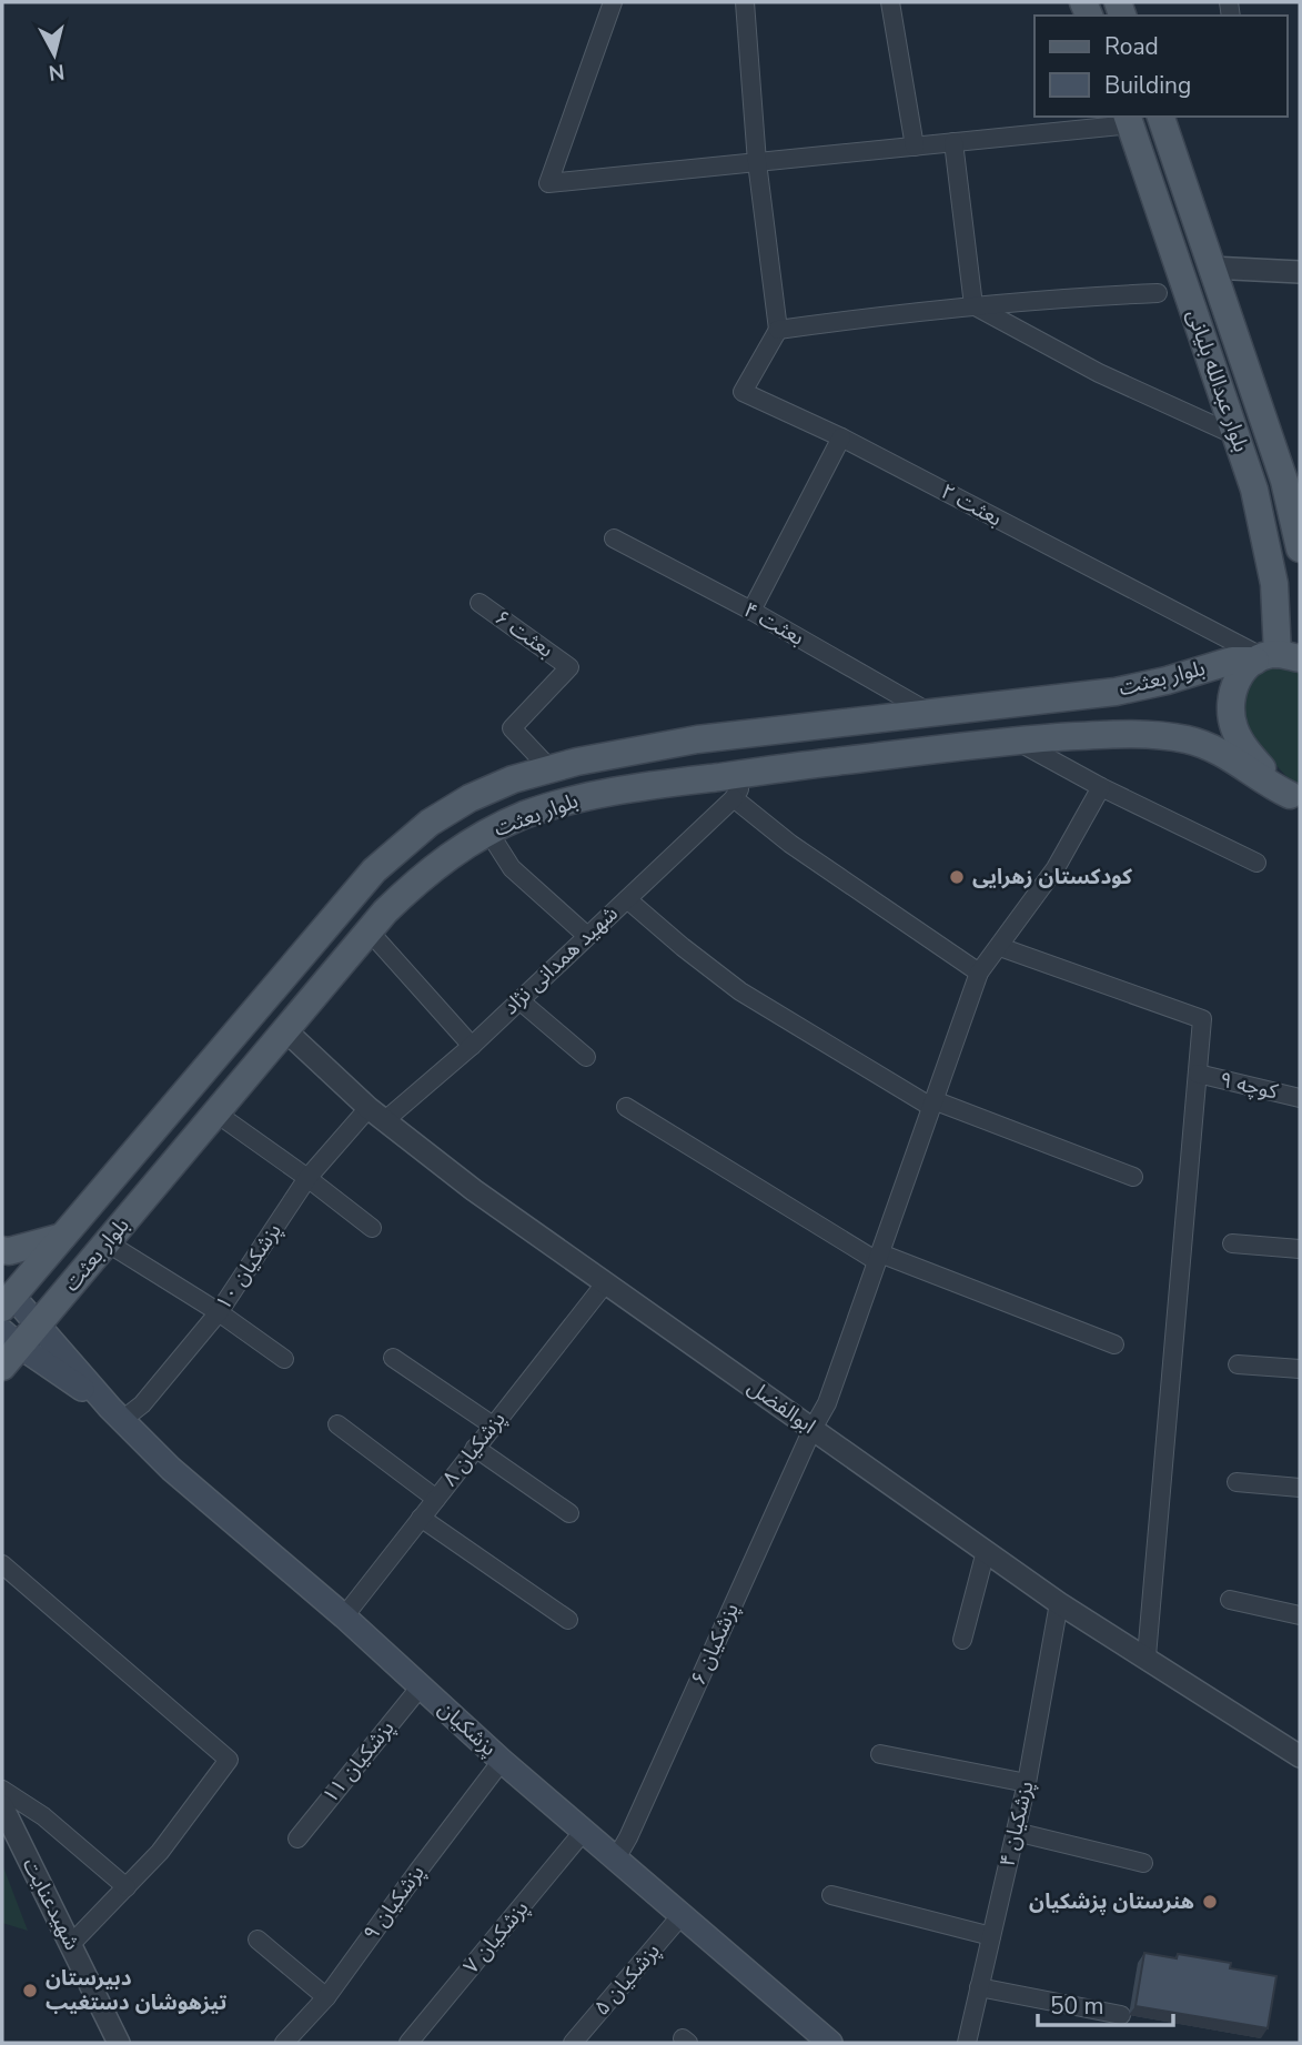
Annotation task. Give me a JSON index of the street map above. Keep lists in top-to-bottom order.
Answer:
{
  "streets": {
    "main road": ["بلوار عبدالله بلیانی", "بلوار بعثت", "پزشکیان"],
    "street": [
      "بعثت ۲",
      "بعثت ۴",
      "بعثت ۶",
      "شهید همدانی نژاد",
      "کوچه ۹",
      "پزشکیان ۱۰",
      "ابوالفضل",
      "پزشکیان ۸",
      "پزشکیان ۶",
      "پزشکیان ۱۱",
      "پزشکیان ۴",
      "پزشکیان ۹",
      "شهیدعنایت",
      "پزشکیان ۷",
      "پزشکیان ۵"
    ]
  },
  "crossings": [
    ["بلوار عبدالله بلیانی", "بعثت ۲"],
    ["بلوار عبدالله بلیانی", "بلوار بعثت"],
    ["بعثت ۲", "بلوار بعثت"],
    ["بعثت ۴", "بلوار بعثت"],
    ["بعثت ۶", "بلوار بعثت"],
    ["بلوار بعثت", "شهید همدانی نژاد"],
    ["بلوار بعثت", "ابوالفضل"],
    ["بلوار بعثت", "پزشکیان"],
    ["شهید همدانی نژاد", "پزشکیان ۱۰"],
    ["شهید همدانی نژاد", "ابوالفضل"],
    ["پزشکیان ۱۰", "ابوالفضل"],
    ["پزشکیان ۱۰", "پزشکیان"],
    ["ابوالفضل", "پزشکیان ۸"],
    ["ابوالفضل", "پزشکیان ۶"],
    ["ابوالفضل", "پزشکیان ۴"],
    ["پزشکیان ۸", "پزشکیان"],
    ["پزشکیان ۶", "پزشکیان"],
    ["پزشکیان", "پزشکیان ۱۱"],
    ["پزشکیان", "پزشکیان ۹"],
    ["پزشکیان", "پزشکیان ۷"],
    ["پزشکیان", "پزشکیان ۵"]
  ],
  "places": ["کودکستان زهرایی", "هنرستان پزشکیان", "دبیرستان تیزهوشان دستغيب"],
  "legend": ["Road", "Building"],
  "scale_bar": "50 m",
  "north": "bottom"
}
